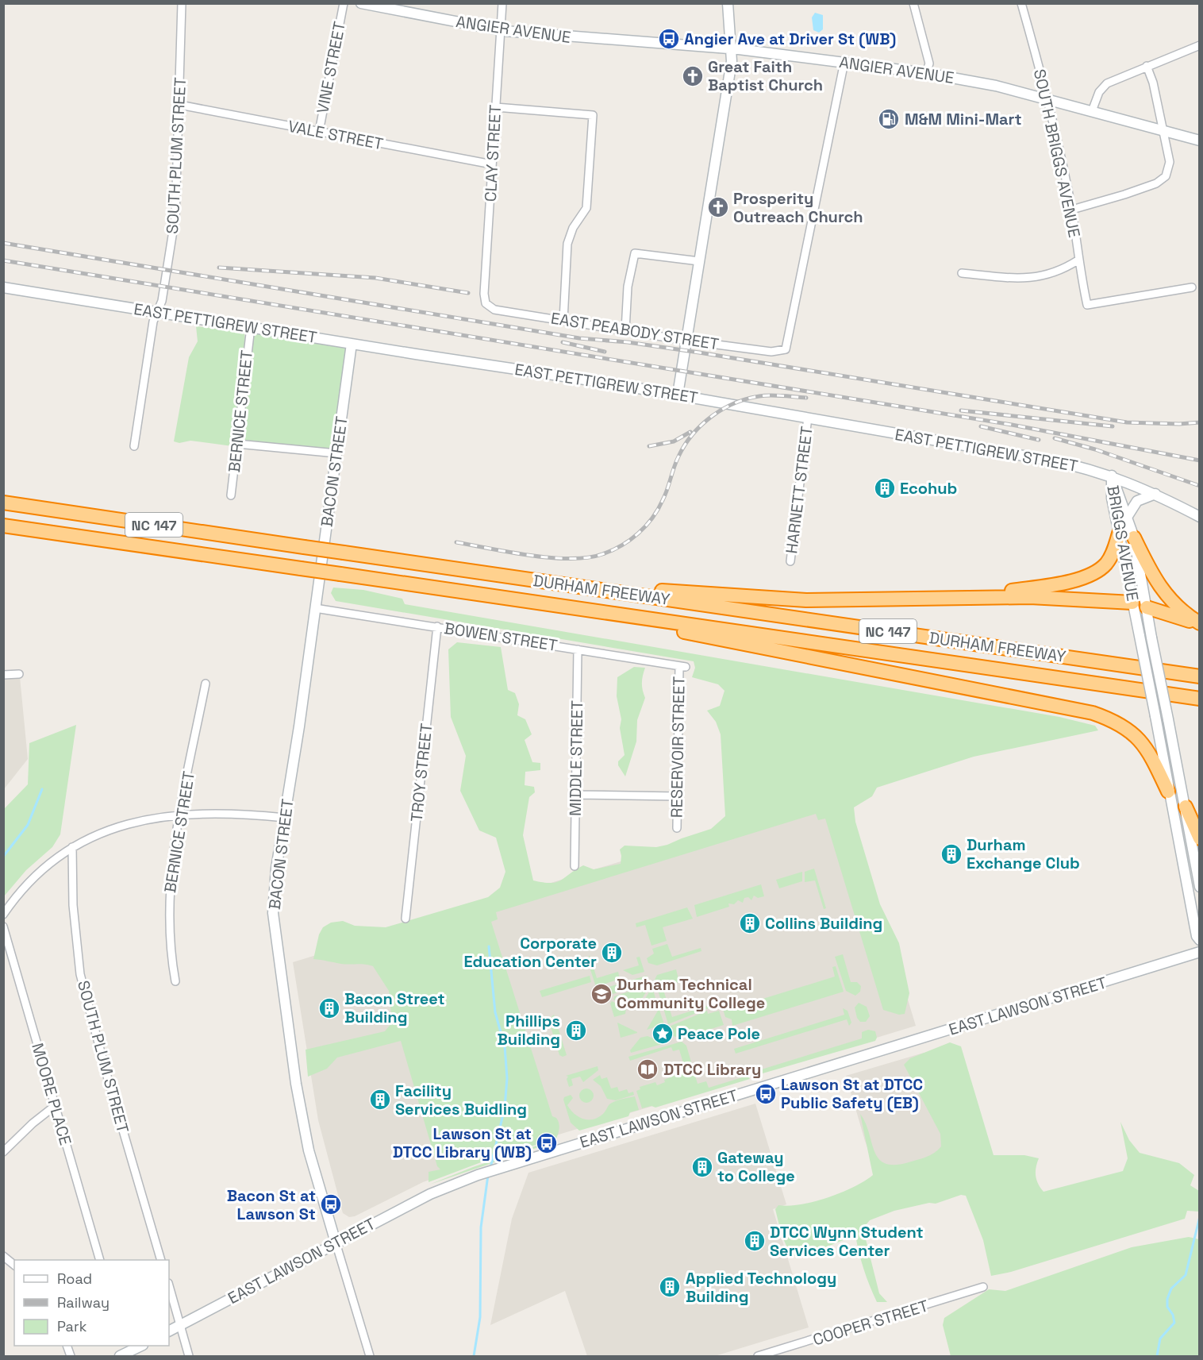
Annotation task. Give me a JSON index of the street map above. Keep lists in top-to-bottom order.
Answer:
{
  "streets": {
    "highway": ["NC 147", "DURHAM FREEWAY"],
    "street": [
      "ANGIER AVENUE",
      "VINE STREET",
      "VALE STREET",
      "CLAY STREET",
      "SOUTH BRIGGS AVENUE",
      "SOUTH PLUM STREET",
      "EAST PETTIGREW STREET",
      "EAST PEABODY STREET",
      "BERNICE STREET",
      "BACON STREET",
      "HARNETT STREET",
      "BRIGGS AVENUE",
      "BOWEN STREET",
      "RESERVOIR STREET",
      "MIDDLE STREET",
      "TROY STREET",
      "EAST LAWSON STREET",
      "MOORE PLACE",
      "COOPER STREET"
    ]
  },
  "crossings": [
    ["ANGIER AVENUE", "CLAY STREET"],
    ["ANGIER AVENUE", "SOUTH BRIGGS AVENUE"],
    ["ANGIER AVENUE", "EAST PEABODY STREET"],
    ["VINE STREET", "VALE STREET"],
    ["VALE STREET", "CLAY STREET"],
    ["VALE STREET", "SOUTH PLUM STREET"],
    ["CLAY STREET", "EAST PEABODY STREET"],
    ["SOUTH PLUM STREET", "EAST PETTIGREW STREET"],
    ["EAST PETTIGREW STREET", "BERNICE STREET"],
    ["EAST PETTIGREW STREET", "BACON STREET"],
    ["EAST PETTIGREW STREET", "HARNETT STREET"],
    ["EAST PETTIGREW STREET", "BRIGGS AVENUE"],
    ["BACON STREET", "BOWEN STREET"],
    ["BACON STREET", "EAST LAWSON STREET"],
    ["BOWEN STREET", "RESERVOIR STREET"],
    ["BOWEN STREET", "MIDDLE STREET"],
    ["BOWEN STREET", "TROY STREET"]
  ],
  "places": {
    "bus stop": [
      "Angier Ave at Driver St (WB)",
      "Lawson St at DTCC Public Safety (EB)",
      "Lawson St at DTCC Library (WB)",
      "Bacon St at Lawson St"
    ],
    "church": ["Great Faith Baptist Church", "Prosperity Outreach Church"],
    "fuel station": ["M&M Mini-Mart"],
    "building": [
      "Ecohub",
      "Durham Exchange Club",
      "Collins Building",
      "Corporate Education Center",
      "Bacon Street Building",
      "Phillips Building",
      "Facility Services Buidling",
      "Gateway to College",
      "DTCC Wynn Student Services Center",
      "Applied Technology Building"
    ],
    "school or university": ["Durham Technical Community College"],
    "place": ["Peace Pole"],
    "library": ["DTCC Library"]
  },
  "legend": ["Road", "Railway", "Park"]
}
